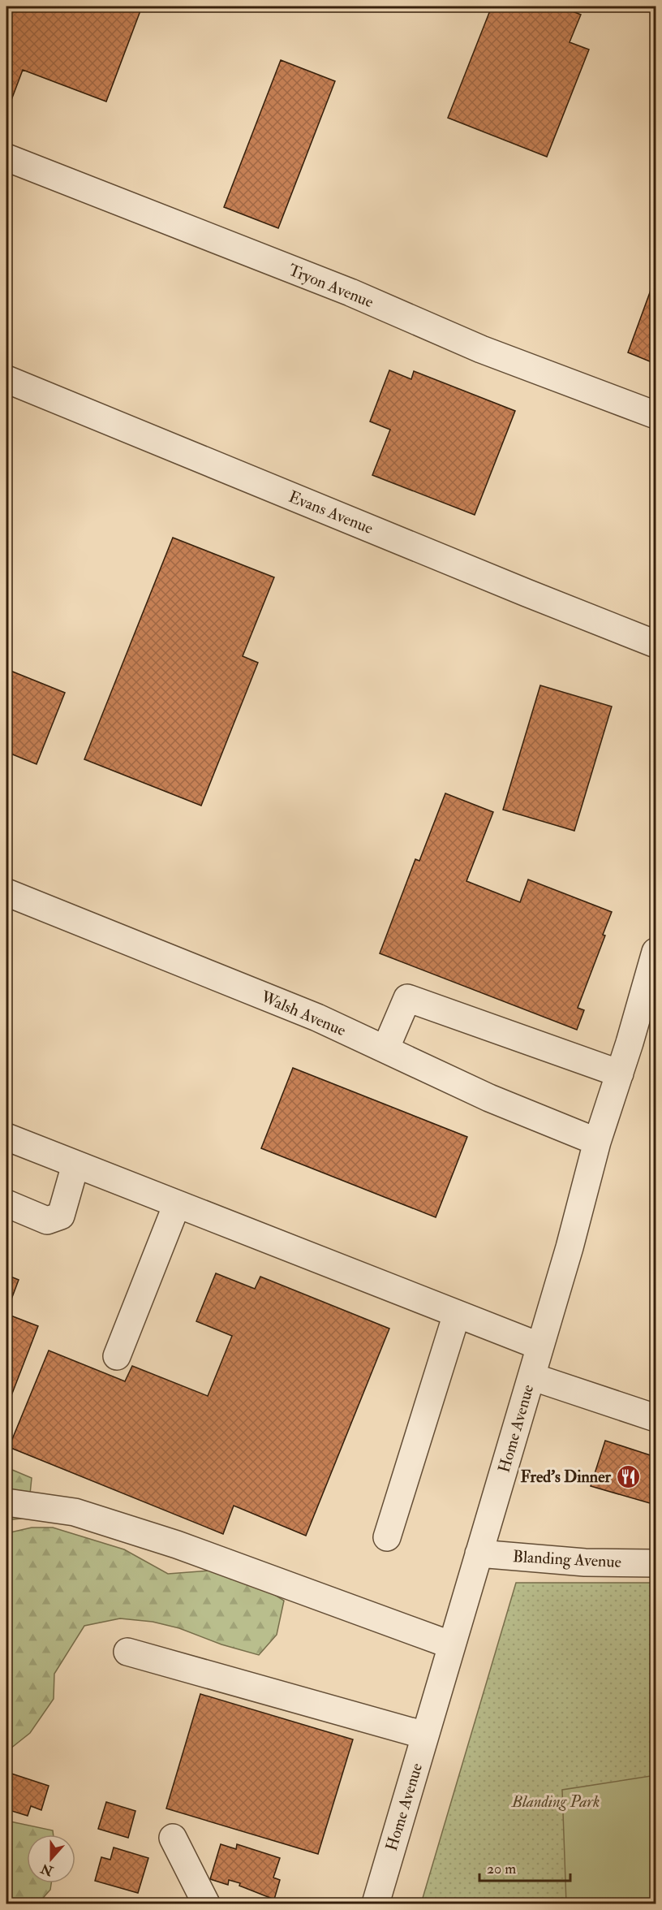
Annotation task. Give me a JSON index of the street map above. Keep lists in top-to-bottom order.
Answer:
{
  "streets": {
    "street": [
      "Tryon Avenue",
      "Evans Avenue",
      "Walsh Avenue",
      "Home Avenue",
      "Blanding Avenue"
    ]
  },
  "crossings": [
    ["Walsh Avenue", "Home Avenue"],
    ["Home Avenue", "Blanding Avenue"]
  ],
  "parks": ["Blanding Park"],
  "places": {
    "restaurant": ["Fred's Dinner"]
  },
  "scale_bar": "20 m",
  "north": "bottom"
}
